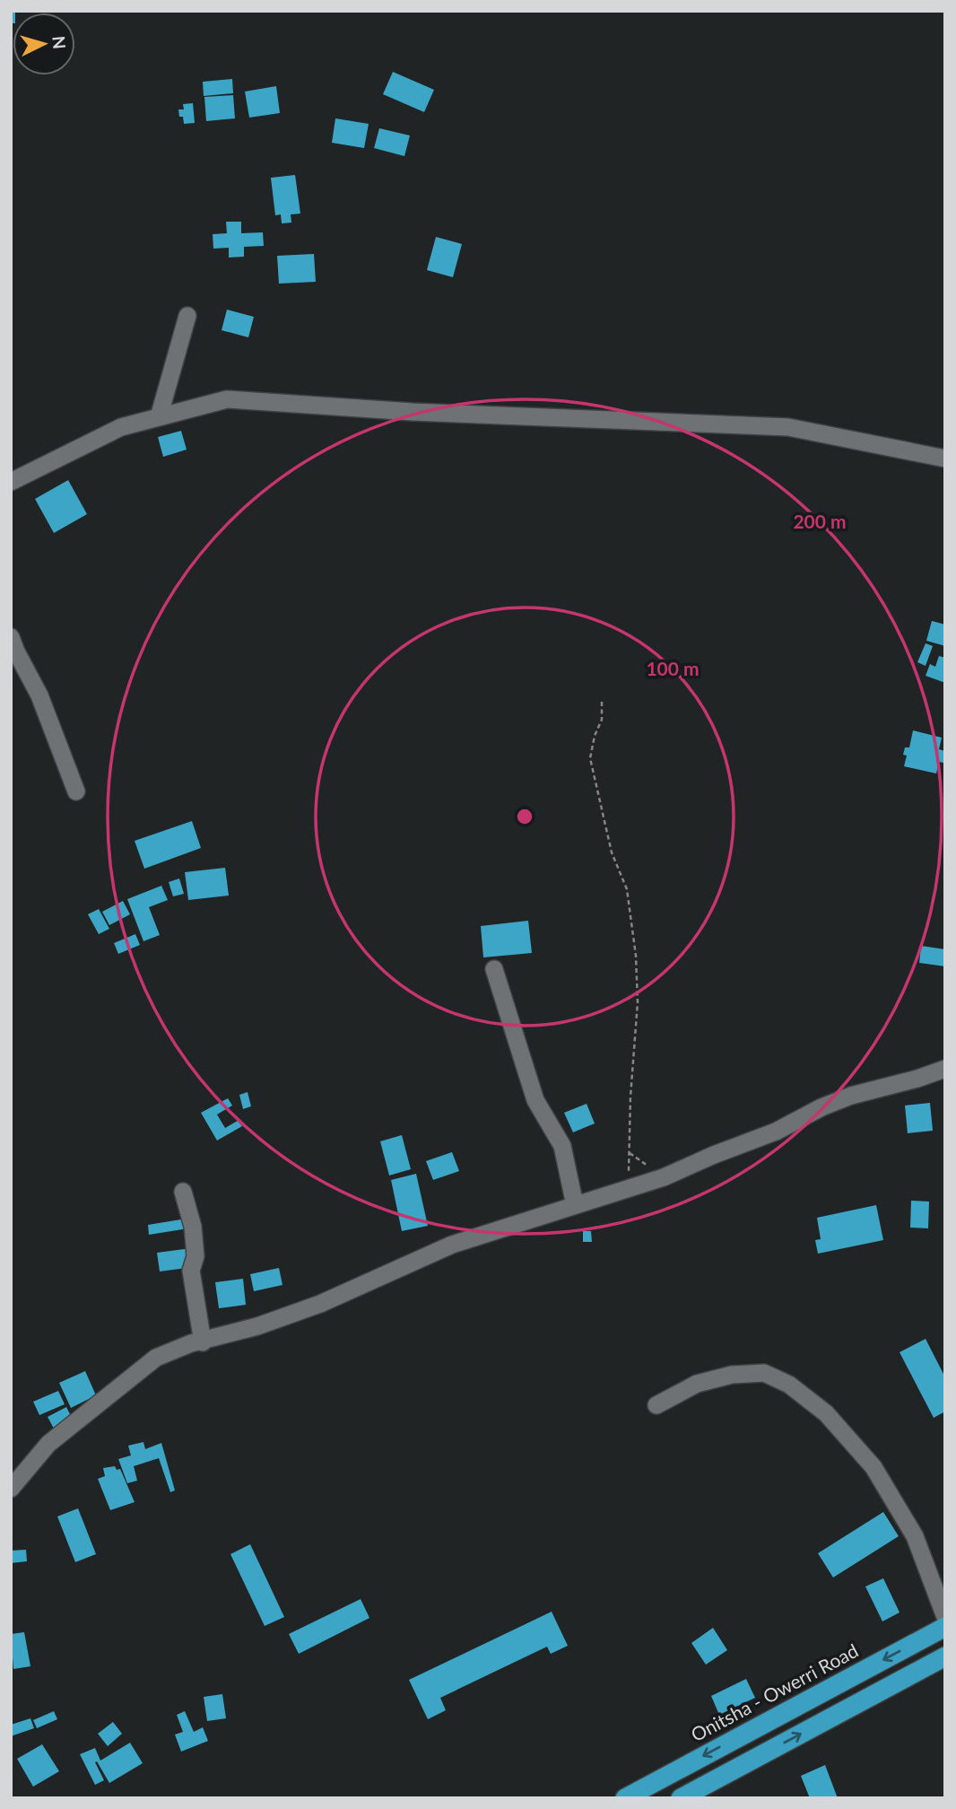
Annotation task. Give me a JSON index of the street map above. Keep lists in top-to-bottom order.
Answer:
{
  "streets": {
    "highway": ["Onitsha - Owerri Road"]
  },
  "north": "right",
  "rings": ["200 m", "100 m"]
}
